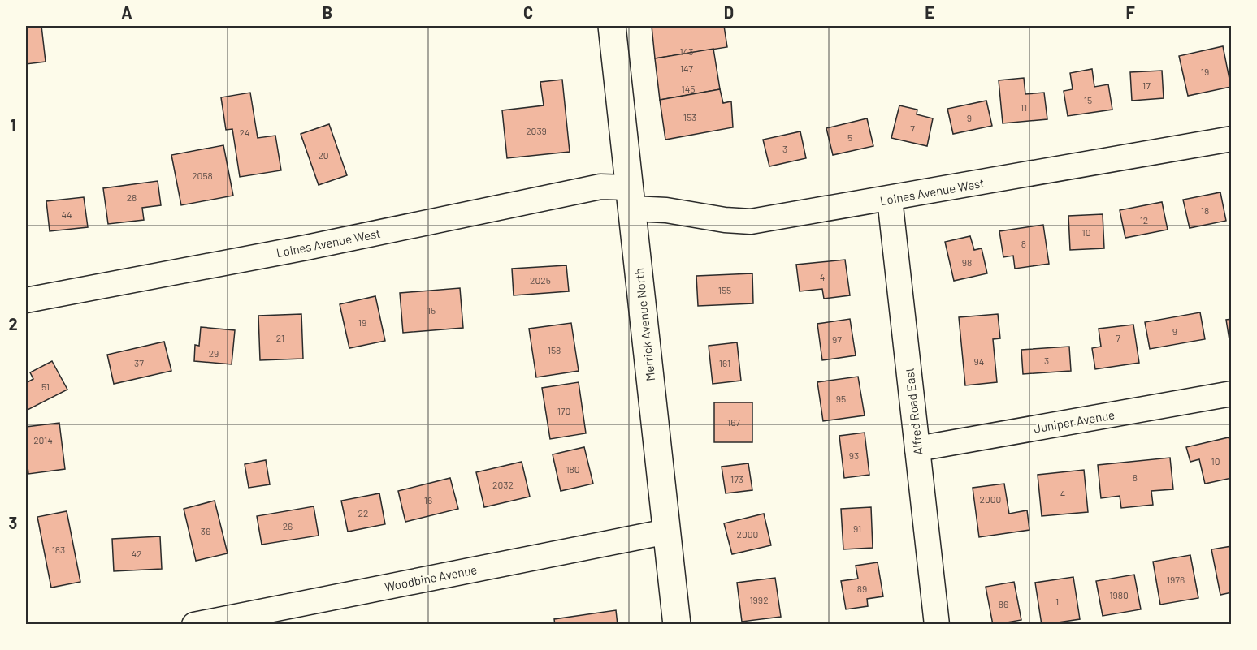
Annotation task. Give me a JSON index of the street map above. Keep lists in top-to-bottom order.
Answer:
{
  "streets": {
    "main road": ["Merrick Avenue North"],
    "street": [
      "Loines Avenue West",
      "Alfred Road East",
      "Juniper Avenue",
      "Woodbine Avenue"
    ]
  },
  "crossings": [
    ["Loines Avenue West", "Merrick Avenue North"],
    ["Loines Avenue West", "Alfred Road East"],
    ["Merrick Avenue North", "Woodbine Avenue"],
    ["Alfred Road East", "Juniper Avenue"]
  ],
  "house_numbers": [
    "143",
    "147",
    "19",
    "17",
    "145",
    "15",
    "11",
    "153",
    "9",
    "7",
    "2039",
    "24",
    "5",
    "3",
    "20",
    "2058",
    "28",
    "18",
    "44",
    "12",
    "10",
    "8",
    "98",
    "4",
    "2025",
    "155",
    "15",
    "19",
    "9",
    "21",
    "7",
    "97",
    "158",
    "29",
    "3",
    "94",
    "37",
    "161",
    "51",
    "95",
    "170",
    "167",
    "2014",
    "93",
    "10",
    "180",
    "8",
    "173",
    "2032",
    "4",
    "2000",
    "16",
    "22",
    "26",
    "91",
    "36",
    "2000",
    "183",
    "42",
    "1976",
    "89",
    "1980",
    "1992",
    "1",
    "86"
  ],
  "grid": {
    "columns": [
      "A",
      "B",
      "C",
      "D",
      "E",
      "F"
    ],
    "rows": ["1", "2", "3"]
  }
}
